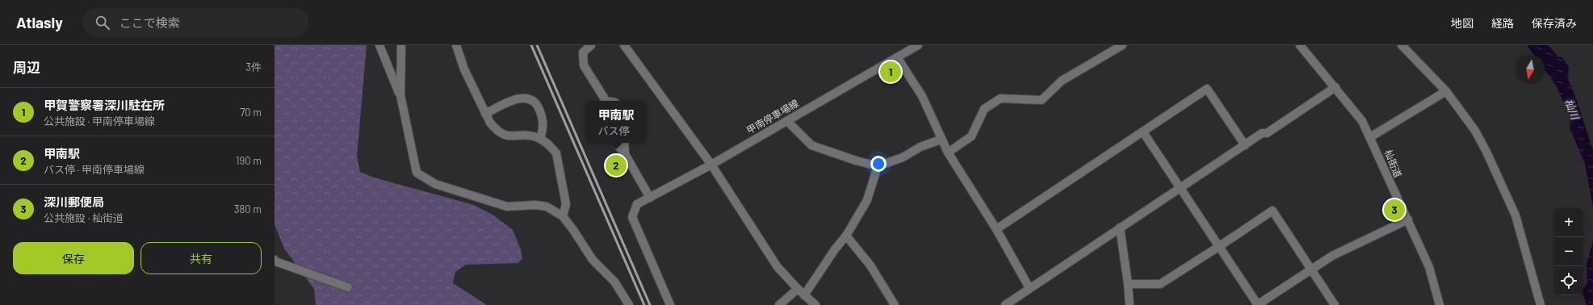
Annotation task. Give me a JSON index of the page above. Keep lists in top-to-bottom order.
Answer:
{
  "streets": {
    "street": ["甲南停車場線", "杣街道"]
  },
  "water": ["杣川"],
  "north": "bottom",
  "page": {
    "header": "Atlasly",
    "search": "ここで検索",
    "nav": ["地図", "経路", "保存済み"],
    "heading": ["周辺", "3件"],
    "pins": ["1", "2", "3"],
    "list": [
      {
        "mark": "1",
        "name": "甲賀警察署深川駐在所",
        "note": "公共施設 · 甲南停車場線",
        "value": "70 m"
      },
      {
        "mark": "2",
        "name": "甲南駅",
        "note": "バス停 · 甲南停車場線",
        "value": "190 m"
      },
      {
        "mark": "3",
        "name": "深川郵便局",
        "note": "公共施設 · 杣街道",
        "value": "380 m"
      }
    ],
    "popup": ["甲南駅", "バス停"],
    "map_buttons": ["+", "−"],
    "buttons": ["保存", "共有"]
  }
}
